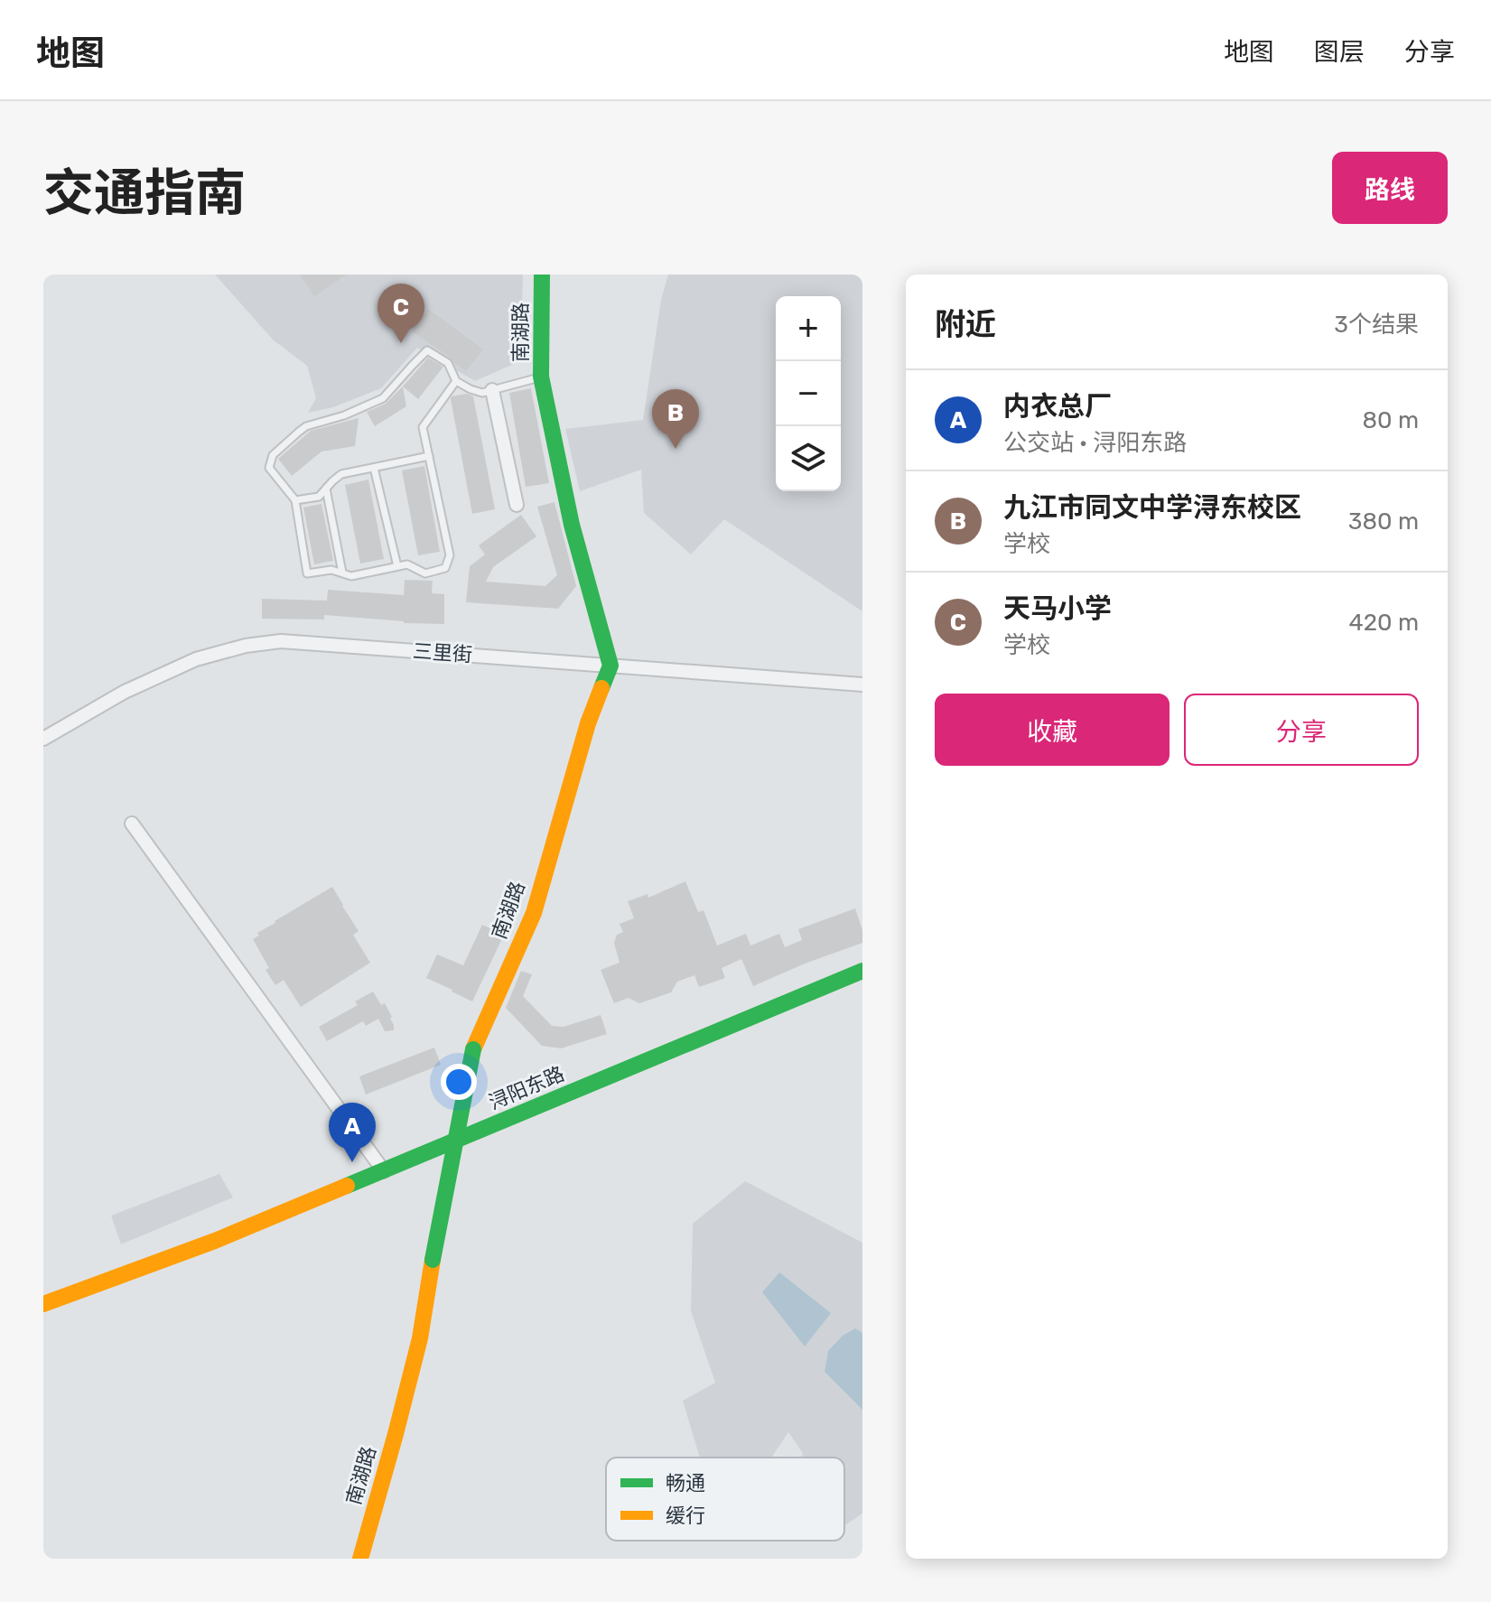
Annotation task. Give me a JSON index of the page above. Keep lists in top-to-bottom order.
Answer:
{
  "streets": {
    "street": ["南湖路", "三里街", "浔阳东路"]
  },
  "crossings": [
    ["南湖路", "三里街"]
  ],
  "legend": ["畅通", "缓行"],
  "page": {
    "header": "地图",
    "nav": ["地图", "图层", "分享"],
    "title": "交通指南",
    "buttons": [
      "路线",
      ["收藏", "分享"]
    ],
    "heading": ["附近", "3个结果"],
    "pins": ["C", "B", "A"],
    "map_buttons": ["+", "−"],
    "list": [
      {
        "mark": "A",
        "name": "内衣总厂",
        "note": "公交站 · 浔阳东路",
        "value": "80 m"
      },
      {
        "mark": "B",
        "name": "九江市同文中学浔东校区",
        "note": "学校",
        "value": "380 m"
      },
      {
        "mark": "C",
        "name": "天马小学",
        "note": "学校",
        "value": "420 m"
      }
    ]
  }
}
